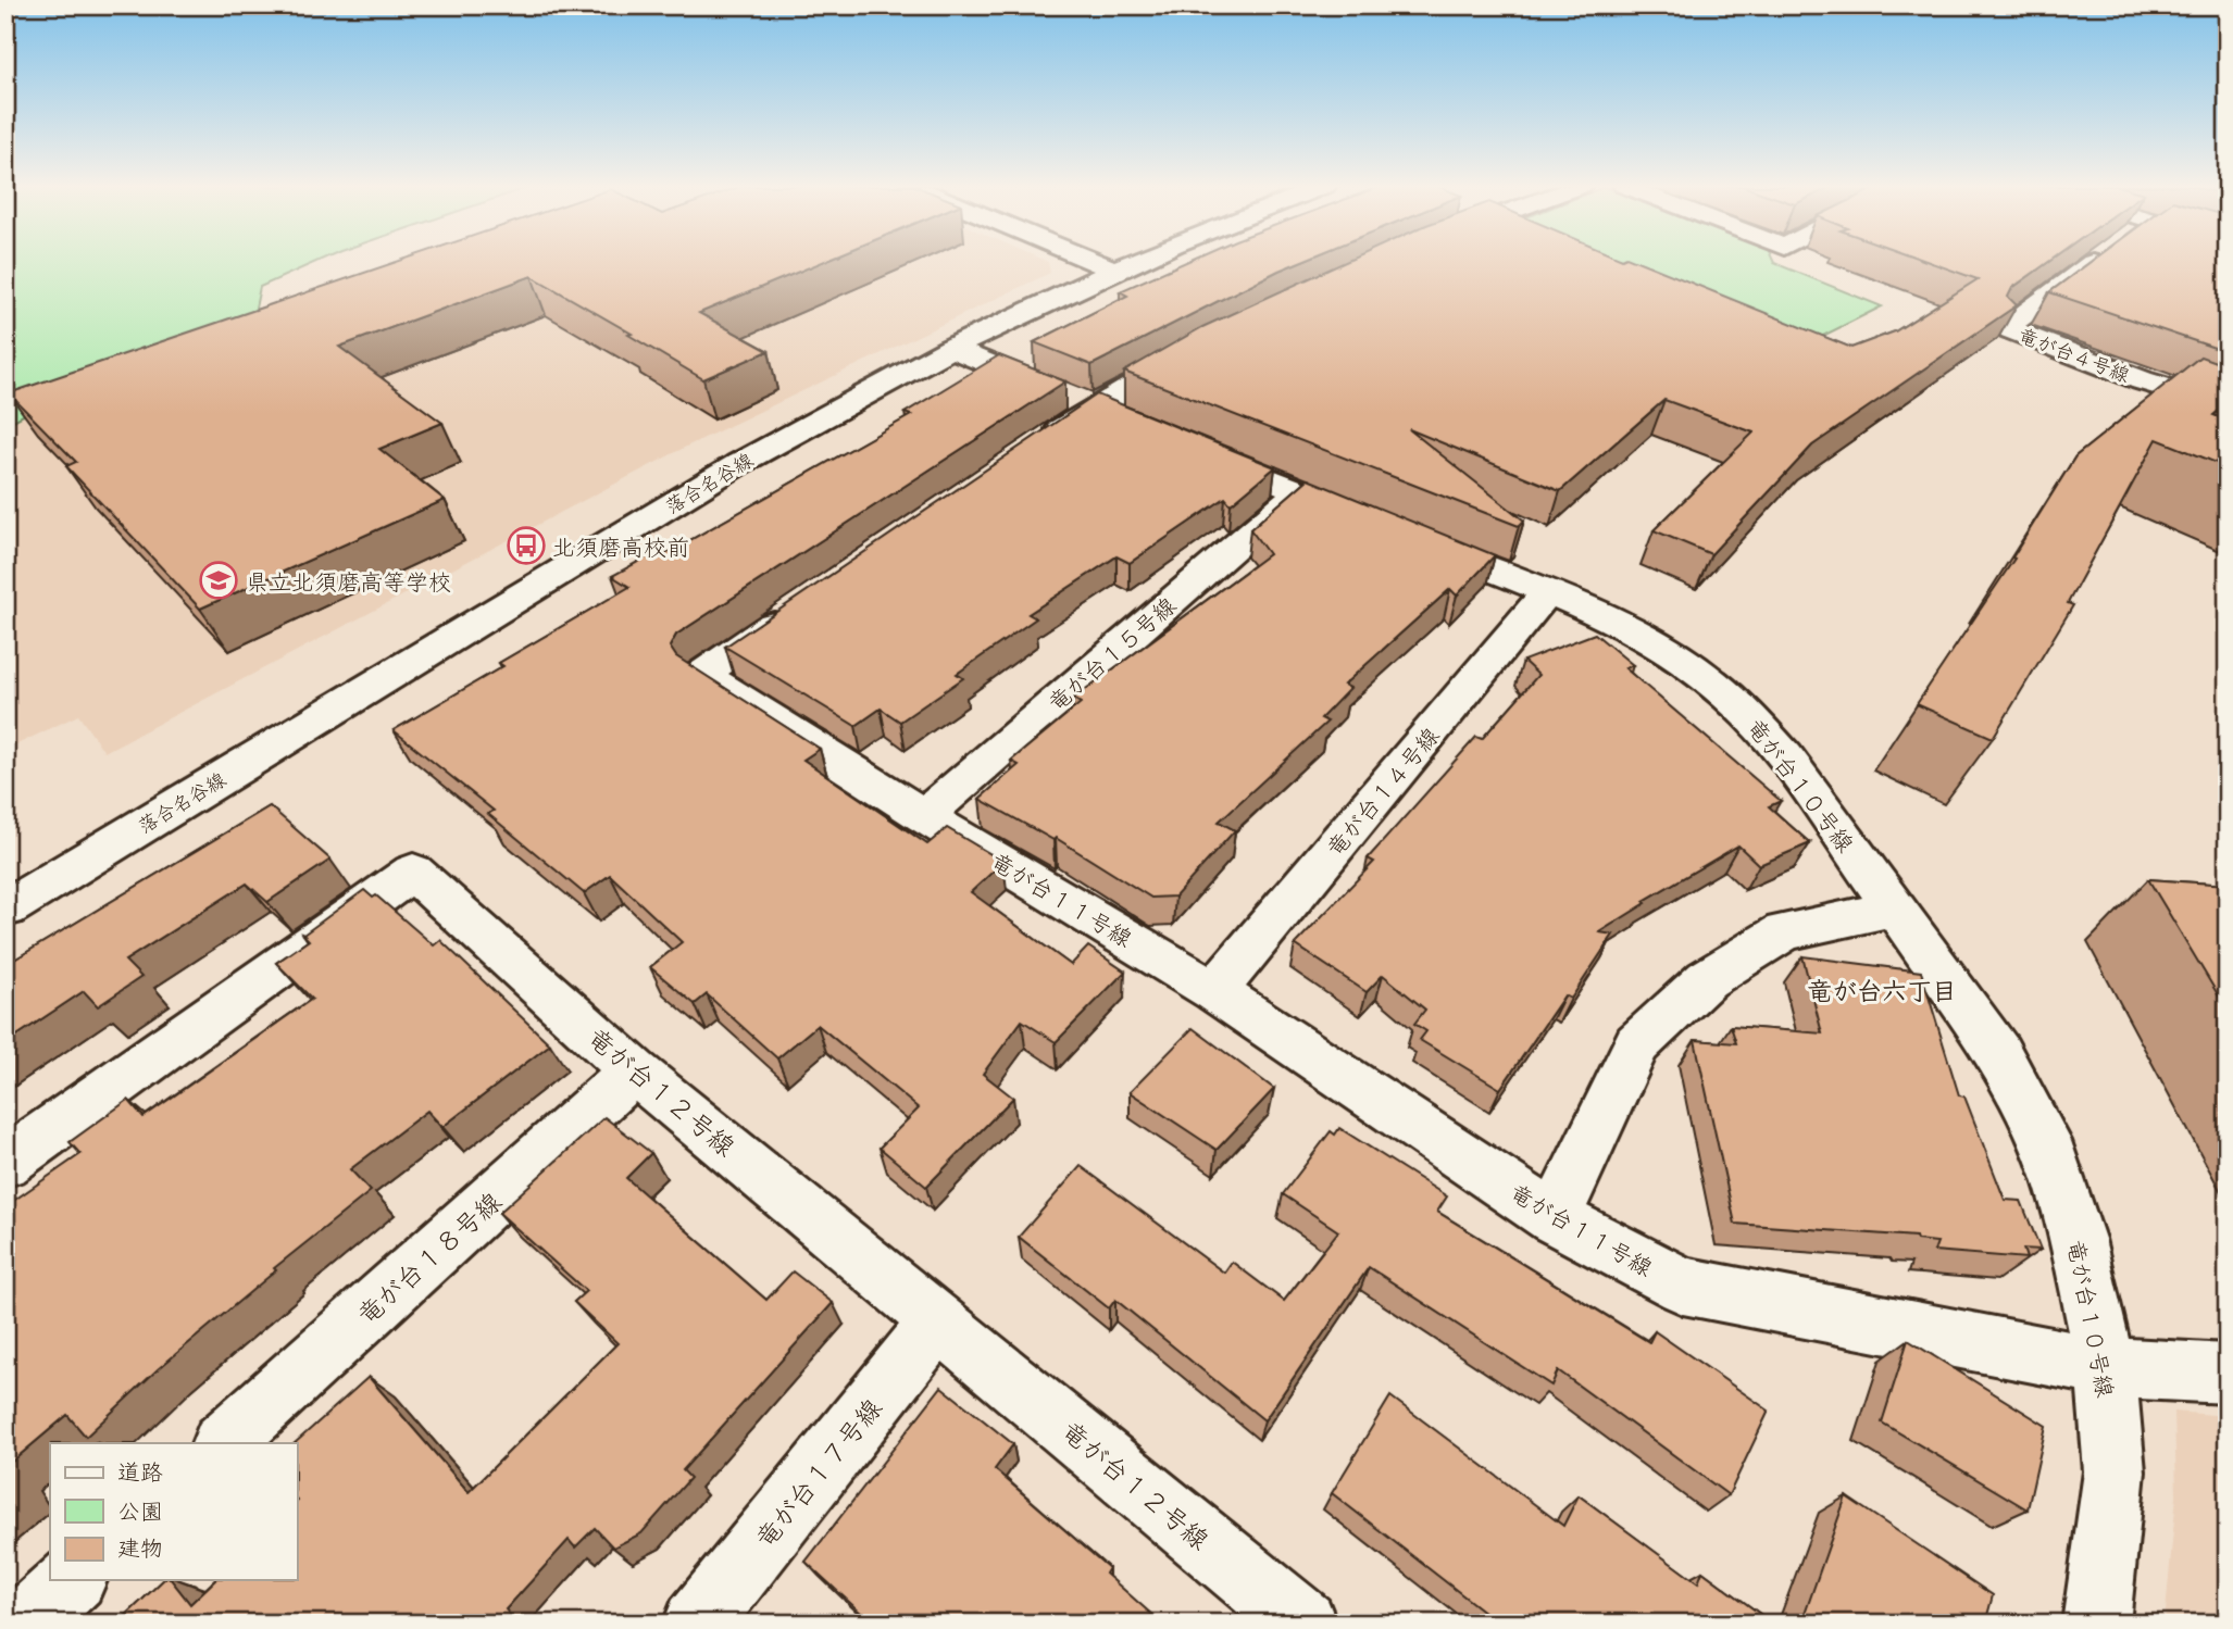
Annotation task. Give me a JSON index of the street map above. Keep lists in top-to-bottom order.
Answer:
{
  "streets": {
    "street": [
      "竜が台４号線",
      "落合名谷線",
      "竜が台１５号線",
      "竜が台１０号線",
      "竜が台１４号線",
      "竜が台１１号線",
      "竜が台１２号線",
      "竜が台１８号線",
      "竜が台１７号線"
    ]
  },
  "crossings": [
    ["竜が台１５号線", "竜が台１０号線"],
    ["竜が台１５号線", "竜が台１１号線"],
    ["竜が台１０号線", "竜が台１４号線"],
    ["竜が台１０号線", "竜が台１１号線"],
    ["竜が台１４号線", "竜が台１１号線"],
    ["竜が台１２号線", "竜が台１８号線"],
    ["竜が台１２号線", "竜が台１７号線"]
  ],
  "districts": ["竜が台六丁目"],
  "places": {
    "bus stop": ["北須磨高校前"],
    "school or university": ["県立北須磨高等学校"]
  },
  "legend": ["道路", "公園", "建物"]
}
